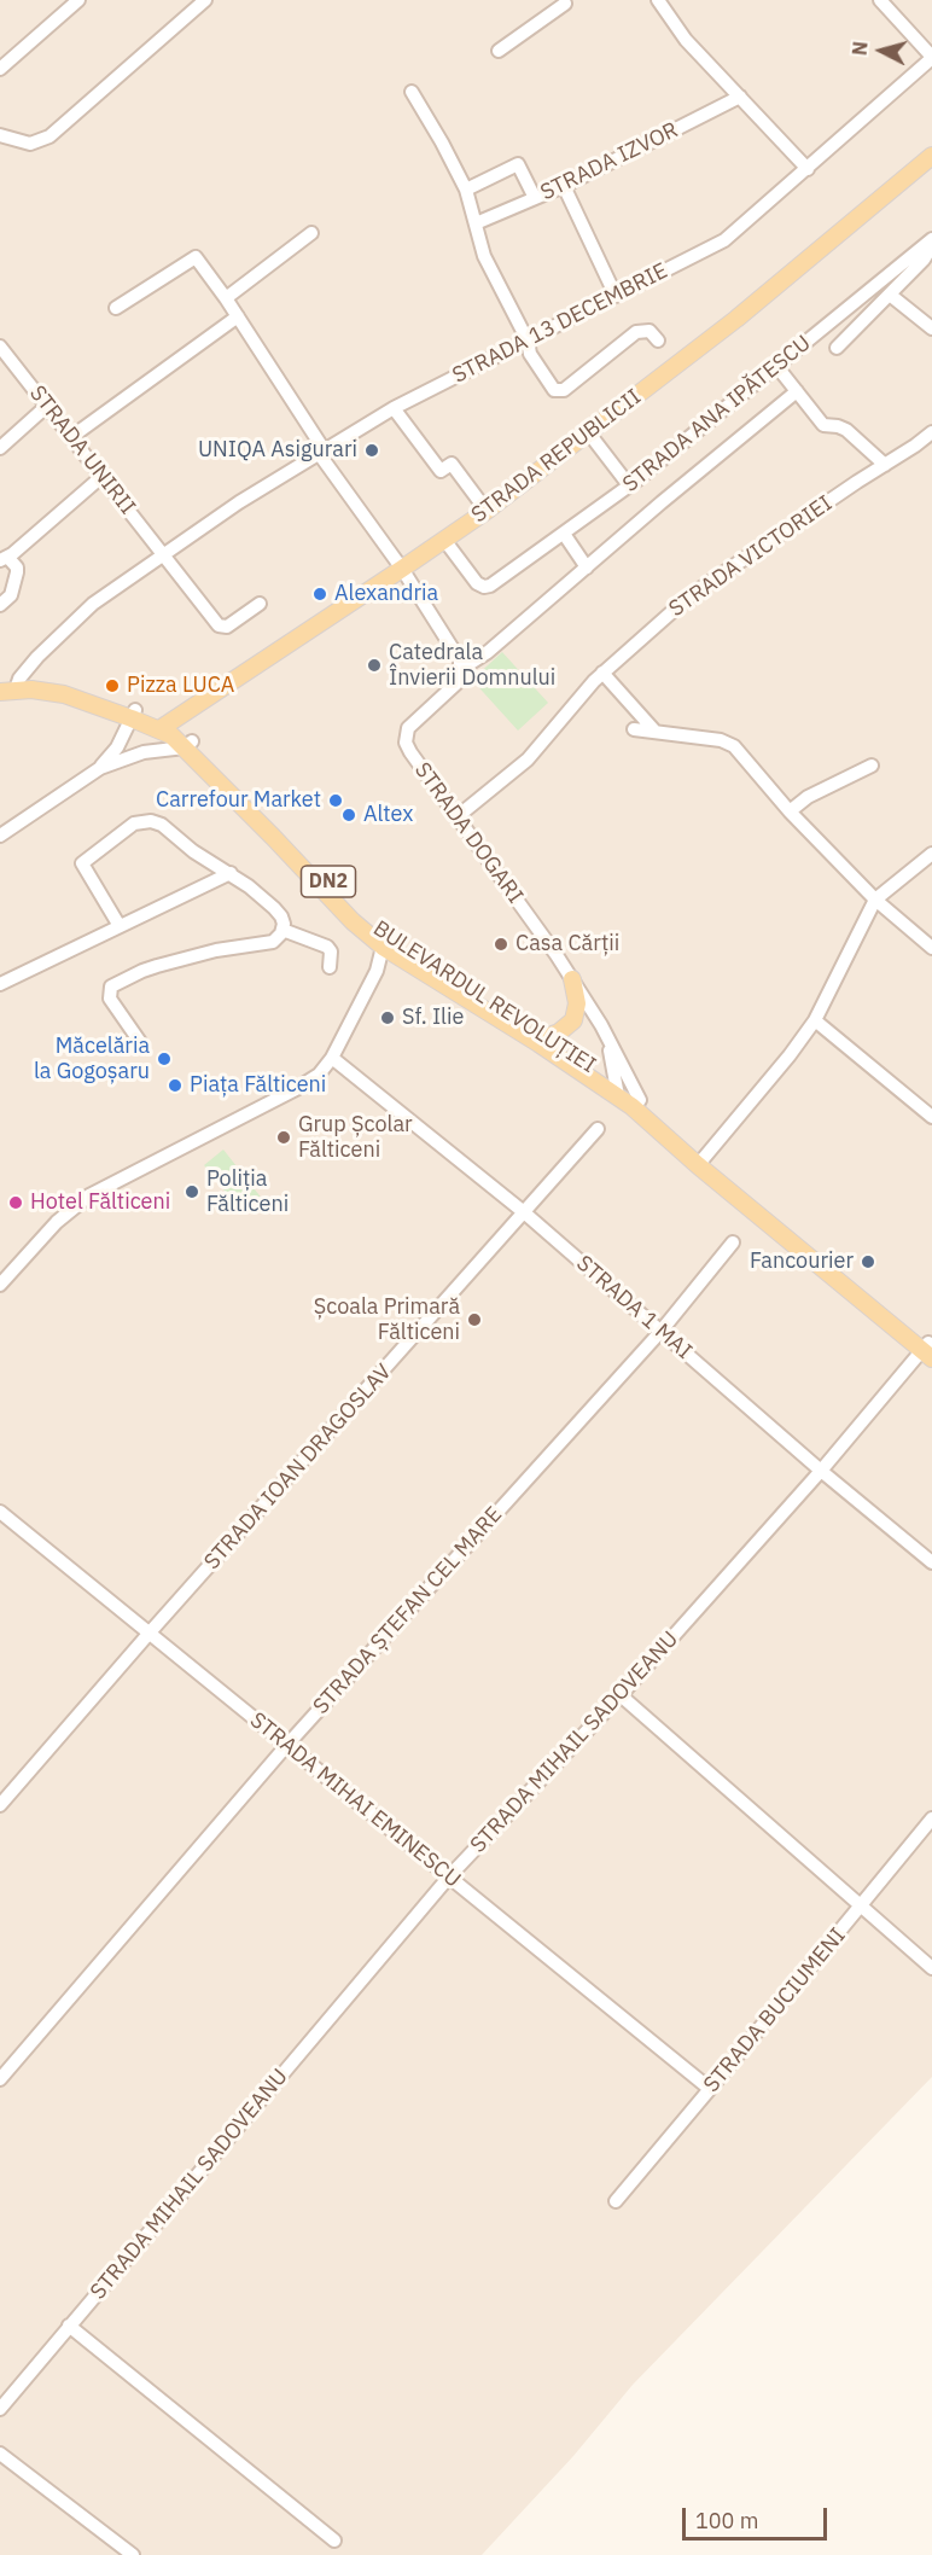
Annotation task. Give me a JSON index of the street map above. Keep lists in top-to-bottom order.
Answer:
{
  "streets": {
    "main road": ["STRADA REPUBLICII", "DN2", "BULEVARDUL REVOLUȚIEI"],
    "street": [
      "STRADA IZVOR",
      "STRADA 13 DECEMBRIE",
      "STRADA ANA IPĂTESCU",
      "STRADA UNIRII",
      "STRADA VICTORIEI",
      "STRADA DOGARI",
      "STRADA 1 MAI",
      "STRADA IOAN DRAGOSLAV",
      "STRADA ȘTEFAN CEL MARE",
      "STRADA MIHAIL SADOVEANU",
      "STRADA MIHAI EMINESCU",
      "STRADA BUCIUMENI"
    ]
  },
  "crossings": [
    ["STRADA 13 DECEMBRIE", "STRADA UNIRII"],
    ["STRADA 13 DECEMBRIE", "DN2"],
    ["STRADA 13 DECEMBRIE", "BULEVARDUL REVOLUȚIEI"],
    ["STRADA ANA IPĂTESCU", "STRADA REPUBLICII"],
    ["STRADA REPUBLICII", "BULEVARDUL REVOLUȚIEI"],
    ["STRADA VICTORIEI", "STRADA DOGARI"],
    ["STRADA DOGARI", "DN2"],
    ["STRADA DOGARI", "BULEVARDUL REVOLUȚIEI"],
    ["DN2", "BULEVARDUL REVOLUȚIEI"],
    ["DN2", "STRADA MIHAIL SADOVEANU"],
    ["STRADA 1 MAI", "STRADA IOAN DRAGOSLAV"],
    ["STRADA 1 MAI", "STRADA ȘTEFAN CEL MARE"],
    ["STRADA 1 MAI", "STRADA MIHAIL SADOVEANU"],
    ["STRADA IOAN DRAGOSLAV", "STRADA MIHAI EMINESCU"],
    ["STRADA ȘTEFAN CEL MARE", "STRADA MIHAI EMINESCU"],
    ["STRADA MIHAIL SADOVEANU", "STRADA MIHAI EMINESCU"],
    ["STRADA MIHAI EMINESCU", "STRADA BUCIUMENI"]
  ],
  "places": [
    "UNIQA Asigurari",
    "Alexandria",
    "Catedrala Învierii Domnului",
    "Pizza LUCA",
    "Carrefour Market",
    "Altex",
    "Casa Cărții",
    "Sf. Ilie",
    "Măcelăria la Gogoșaru",
    "Piața Fălticeni",
    "Grup Școlar Fălticeni",
    "Poliția Fălticeni",
    "Hotel Fălticeni",
    "Fancourier",
    "Școala Primară Fălticeni"
  ],
  "scale_bar": "100 m",
  "north": "left"
}
